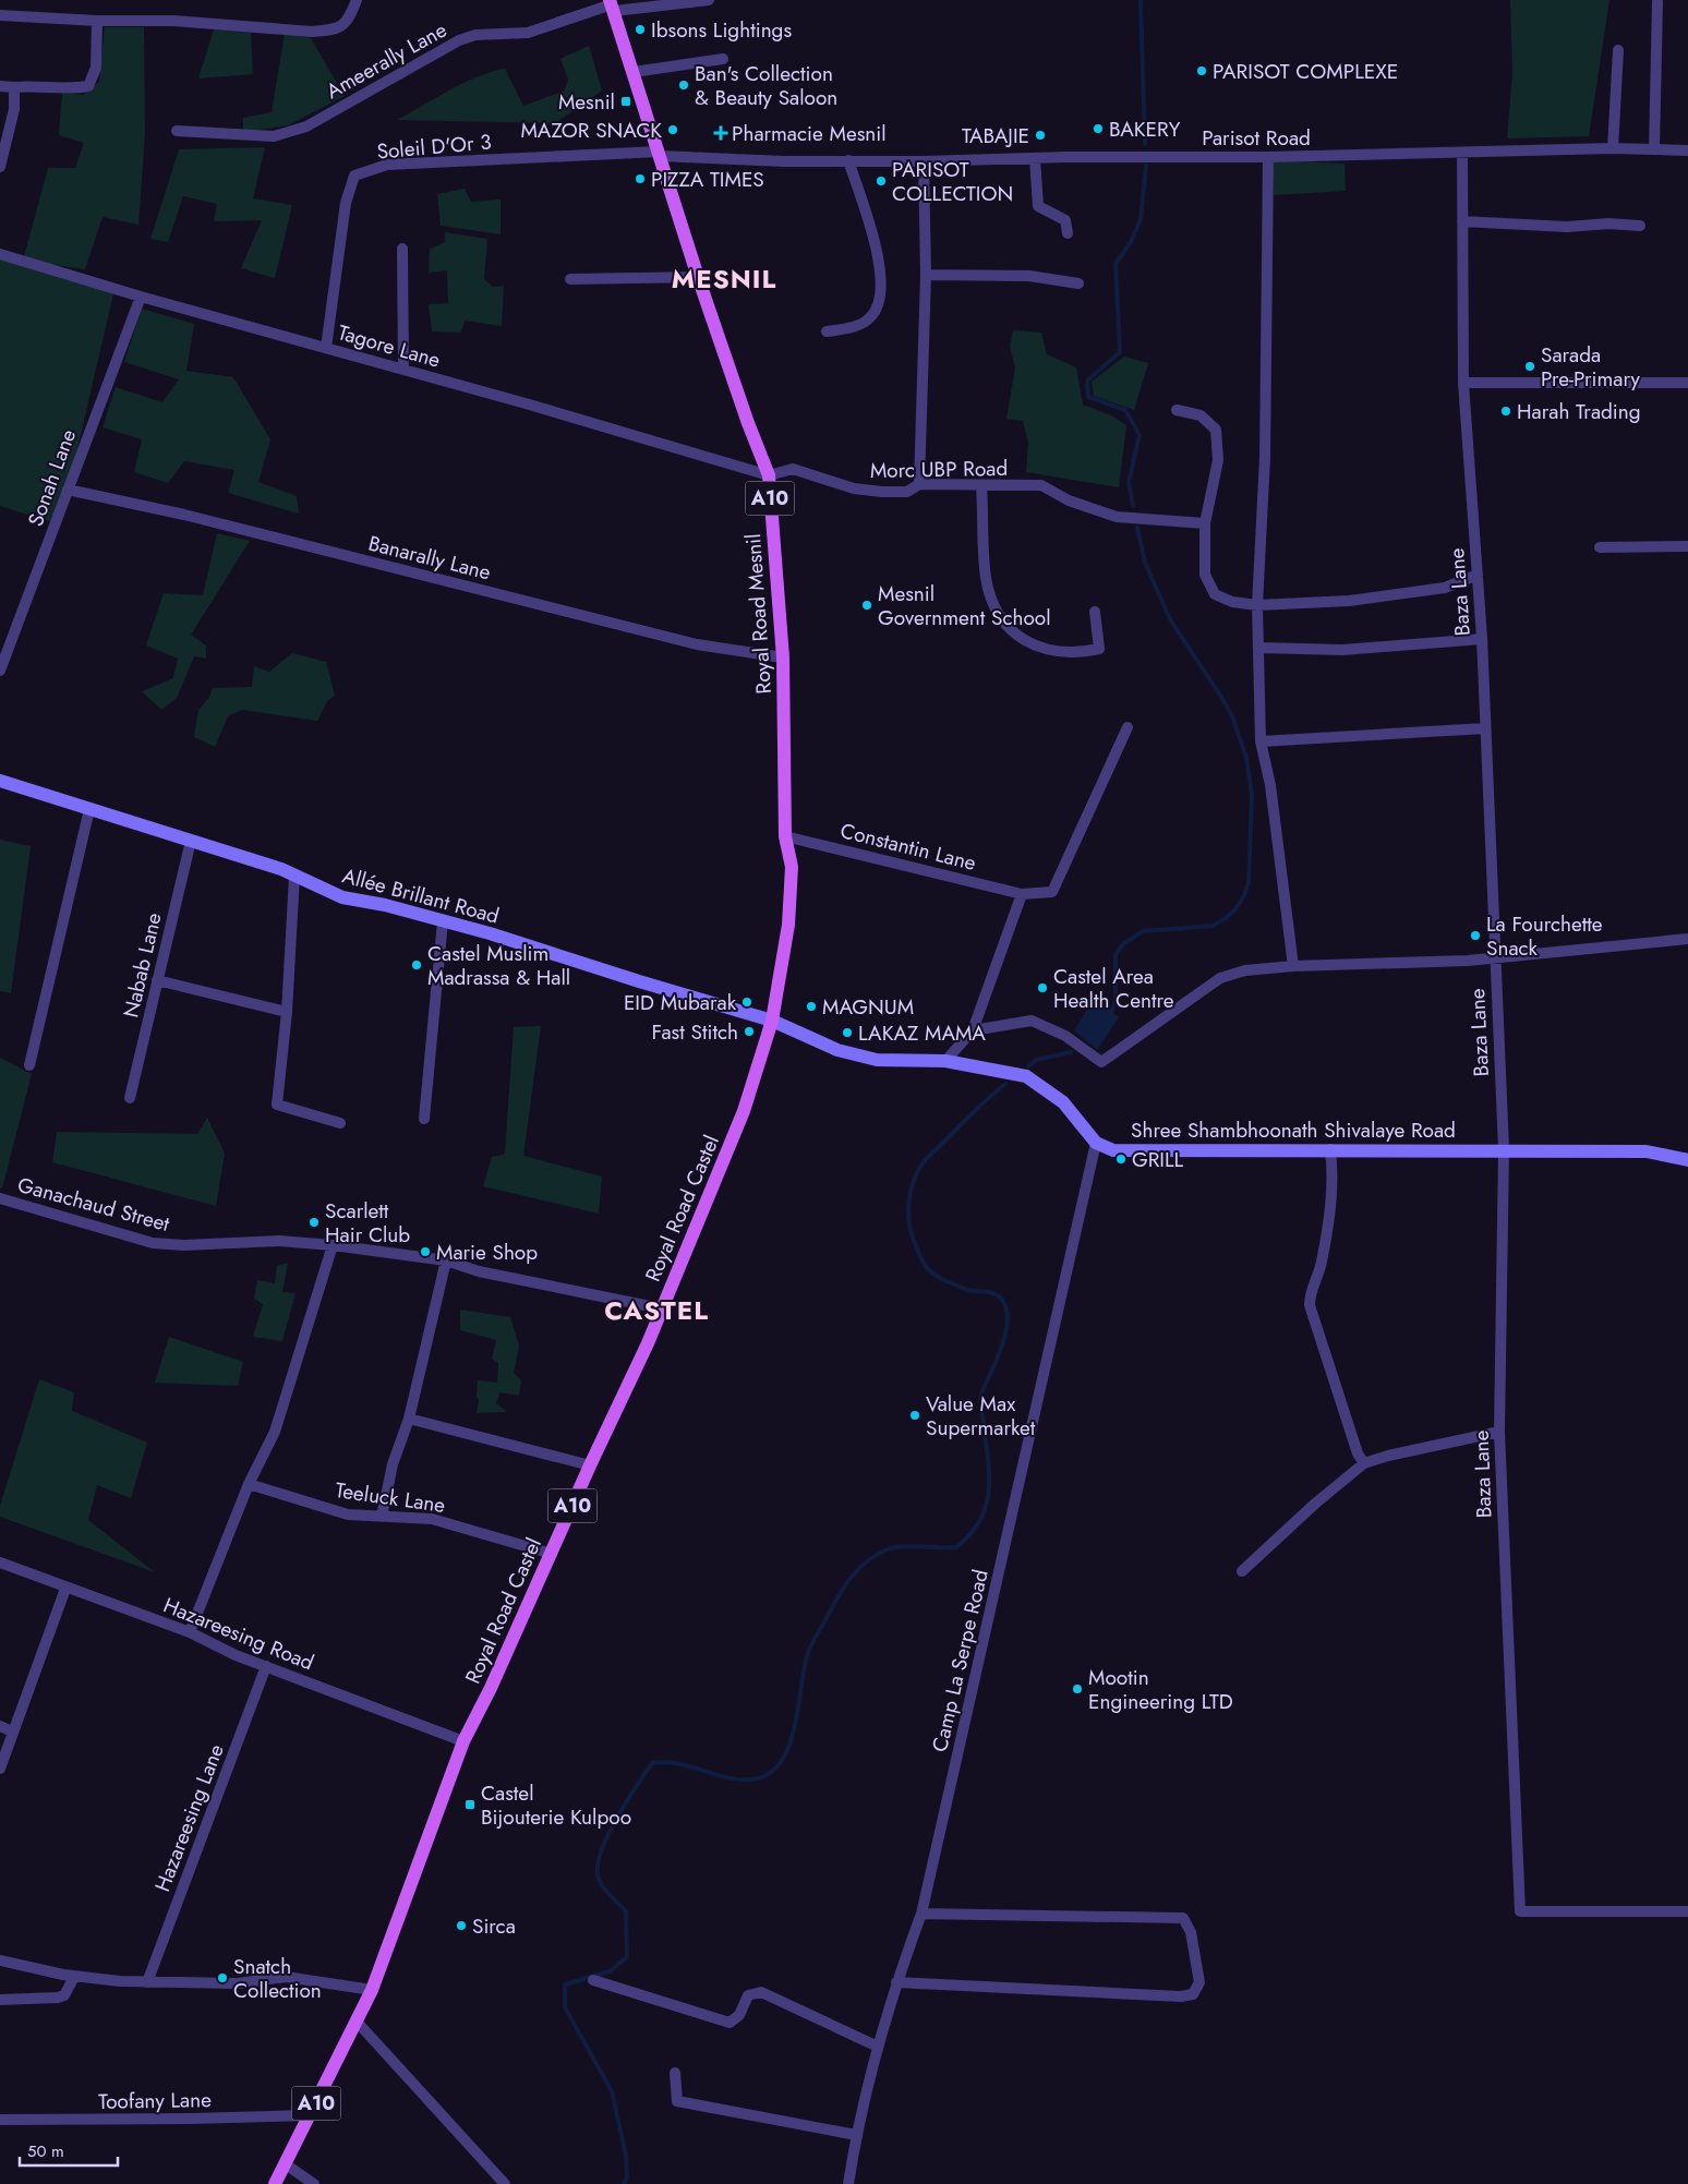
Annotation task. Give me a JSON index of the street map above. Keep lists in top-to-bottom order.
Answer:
{
  "streets": {
    "main road": ["A10", "Royal Road Mesnil", "Royal Road Castel"],
    "street": [
      "Ameerally Lane",
      "Parisot Road",
      "Soleil D'Or 3",
      "Tagore Lane",
      "Morc UBP Road",
      "Sonah Lane",
      "Banarally Lane",
      "Baza Lane",
      "Constantin Lane",
      "Allée Brillant Road",
      "Nabab Lane",
      "Shree Shambhoonath Shivalaye Road",
      "Ganachaud Street",
      "Teeluck Lane",
      "Hazareesing Road",
      "Camp La Serpe Road",
      "Hazareesing Lane",
      "Toofany Lane"
    ]
  },
  "crossings": [
    ["Ameerally Lane", "Royal Road Mesnil"],
    ["Parisot Road", "Soleil D'Or 3"],
    ["Parisot Road", "Baza Lane"],
    ["Parisot Road", "Royal Road Mesnil"],
    ["Soleil D'Or 3", "Tagore Lane"],
    ["Soleil D'Or 3", "Royal Road Mesnil"],
    ["Tagore Lane", "Morc UBP Road"],
    ["Tagore Lane", "Sonah Lane"],
    ["Tagore Lane", "Royal Road Mesnil"],
    ["Morc UBP Road", "Royal Road Mesnil"],
    ["Sonah Lane", "Banarally Lane"],
    ["Banarally Lane", "Royal Road Mesnil"],
    ["Baza Lane", "Shree Shambhoonath Shivalaye Road"],
    ["Royal Road Mesnil", "Constantin Lane"],
    ["Royal Road Mesnil", "Allée Brillant Road"],
    ["Royal Road Mesnil", "Royal Road Castel"],
    ["Allée Brillant Road", "Nabab Lane"],
    ["Allée Brillant Road", "Royal Road Castel"],
    ["Shree Shambhoonath Shivalaye Road", "Camp La Serpe Road"],
    ["Ganachaud Street", "Royal Road Castel"],
    ["Royal Road Castel", "Teeluck Lane"],
    ["Royal Road Castel", "Hazareesing Road"],
    ["Royal Road Castel", "Toofany Lane"],
    ["Hazareesing Road", "Hazareesing Lane"]
  ],
  "districts": ["MESNIL", "CASTEL"],
  "places": {
    "other": [
      "Ibsons Lightings",
      "PARISOT COMPLEXE",
      "Ban's Collection & Beauty Saloon",
      "BAKERY",
      "MAZOR SNACK",
      "TABAJIE",
      "PIZZA TIMES",
      "PARISOT COLLECTION",
      "Sarada Pre-Primary",
      "Harah Trading",
      "Mesnil Government School",
      "La Fourchette Snack",
      "Castel Muslim Madrassa & Hall",
      "Castel Area Health Centre",
      "EID Mubarak",
      "MAGNUM",
      "Fast Stitch",
      "LAKAZ MAMA",
      "GRILL",
      "Scarlett Hair Club",
      "Marie Shop",
      "Value Max Supermarket",
      "Mootin Engineering LTD",
      "Sirca",
      "Snatch Collection"
    ],
    "transit": ["Mesnil", "Castel Bijouterie Kulpoo"],
    "health": ["Pharmacie Mesnil"]
  },
  "scale_bar": "50 m"
}
